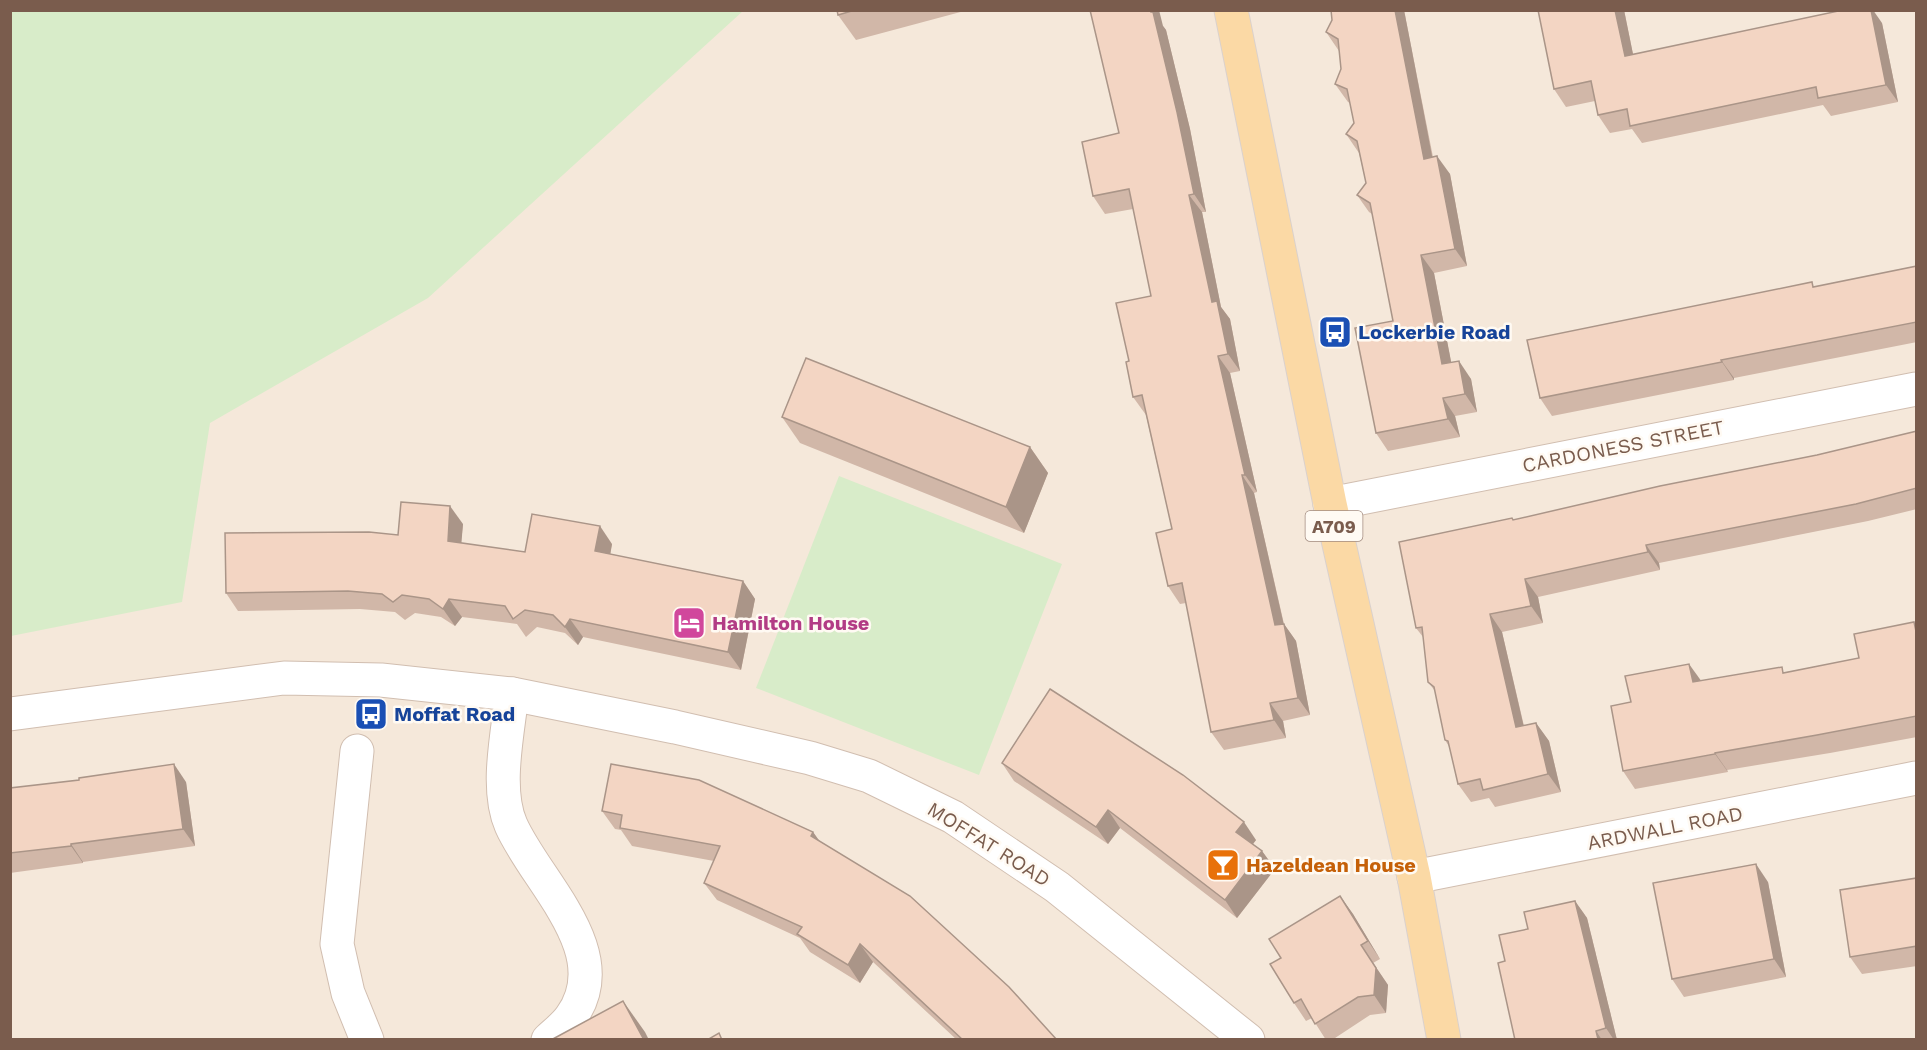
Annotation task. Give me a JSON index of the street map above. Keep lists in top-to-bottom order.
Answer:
{
  "streets": {
    "main road": ["A709"],
    "street": ["CARDONESS STREET", "ARDWALL ROAD", "MOFFAT ROAD"]
  },
  "crossings": [
    ["CARDONESS STREET", "A709"],
    ["A709", "ARDWALL ROAD"]
  ],
  "places": {
    "bus stop": ["Lockerbie Road", "Moffat Road"],
    "hotel": ["Hamilton House"],
    "bar": ["Hazeldean House"]
  }
}
